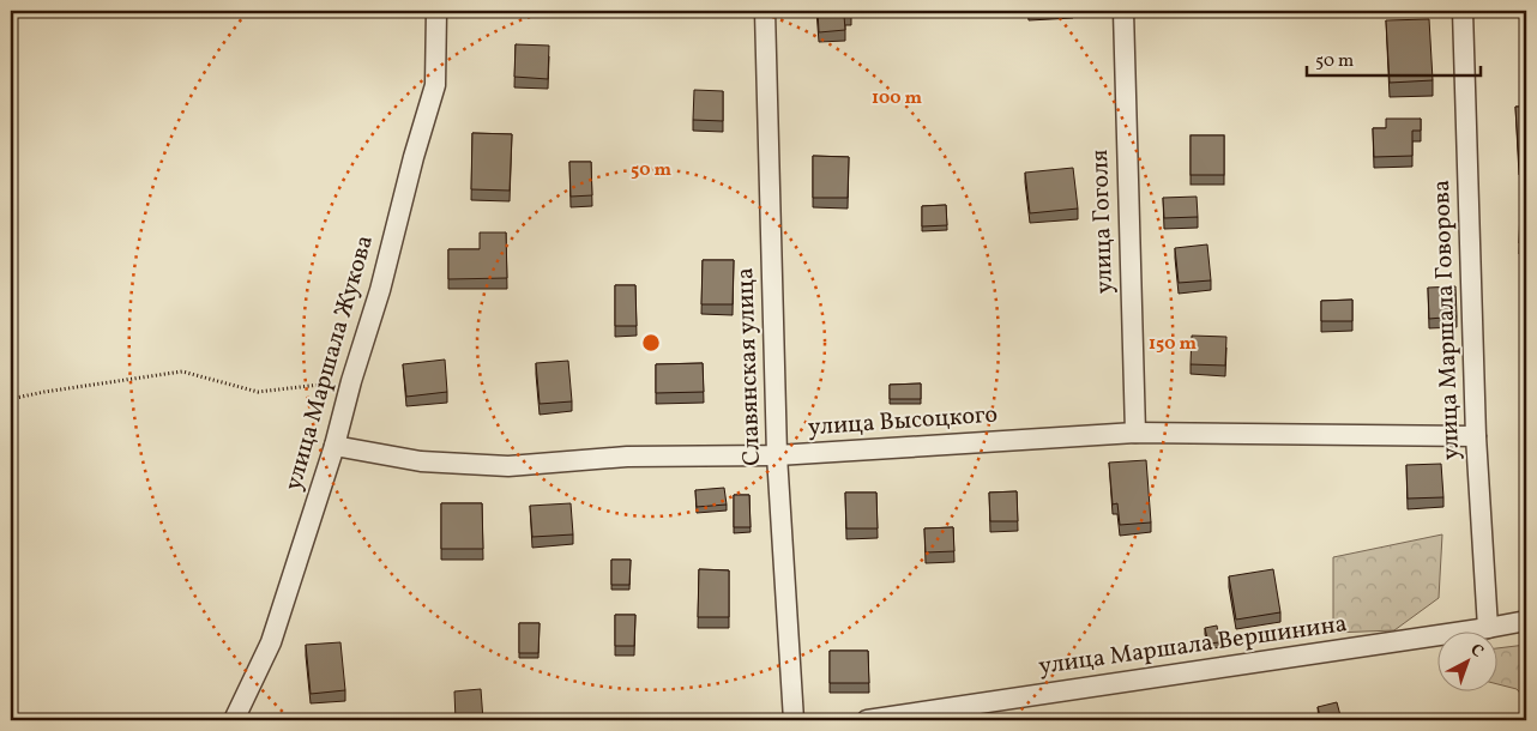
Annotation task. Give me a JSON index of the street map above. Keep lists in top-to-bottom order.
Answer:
{
  "streets": {
    "street": [
      "улица Гоголя",
      "улица Маршала Говорова",
      "улица Маршала Жукова",
      "Славянская улица",
      "улица Высоцкого",
      "улица Маршала Вершинина"
    ]
  },
  "crossings": [
    ["улица Гоголя", "улица Высоцкого"],
    ["улица Маршала Говорова", "улица Высоцкого"],
    ["улица Маршала Говорова", "улица Маршала Вершинина"],
    ["улица Маршала Жукова", "улица Высоцкого"],
    ["Славянская улица", "улица Высоцкого"]
  ],
  "scale_bar": "50 m",
  "north": "top right",
  "rings": ["100 m", "50 m", "150 m"]
}
